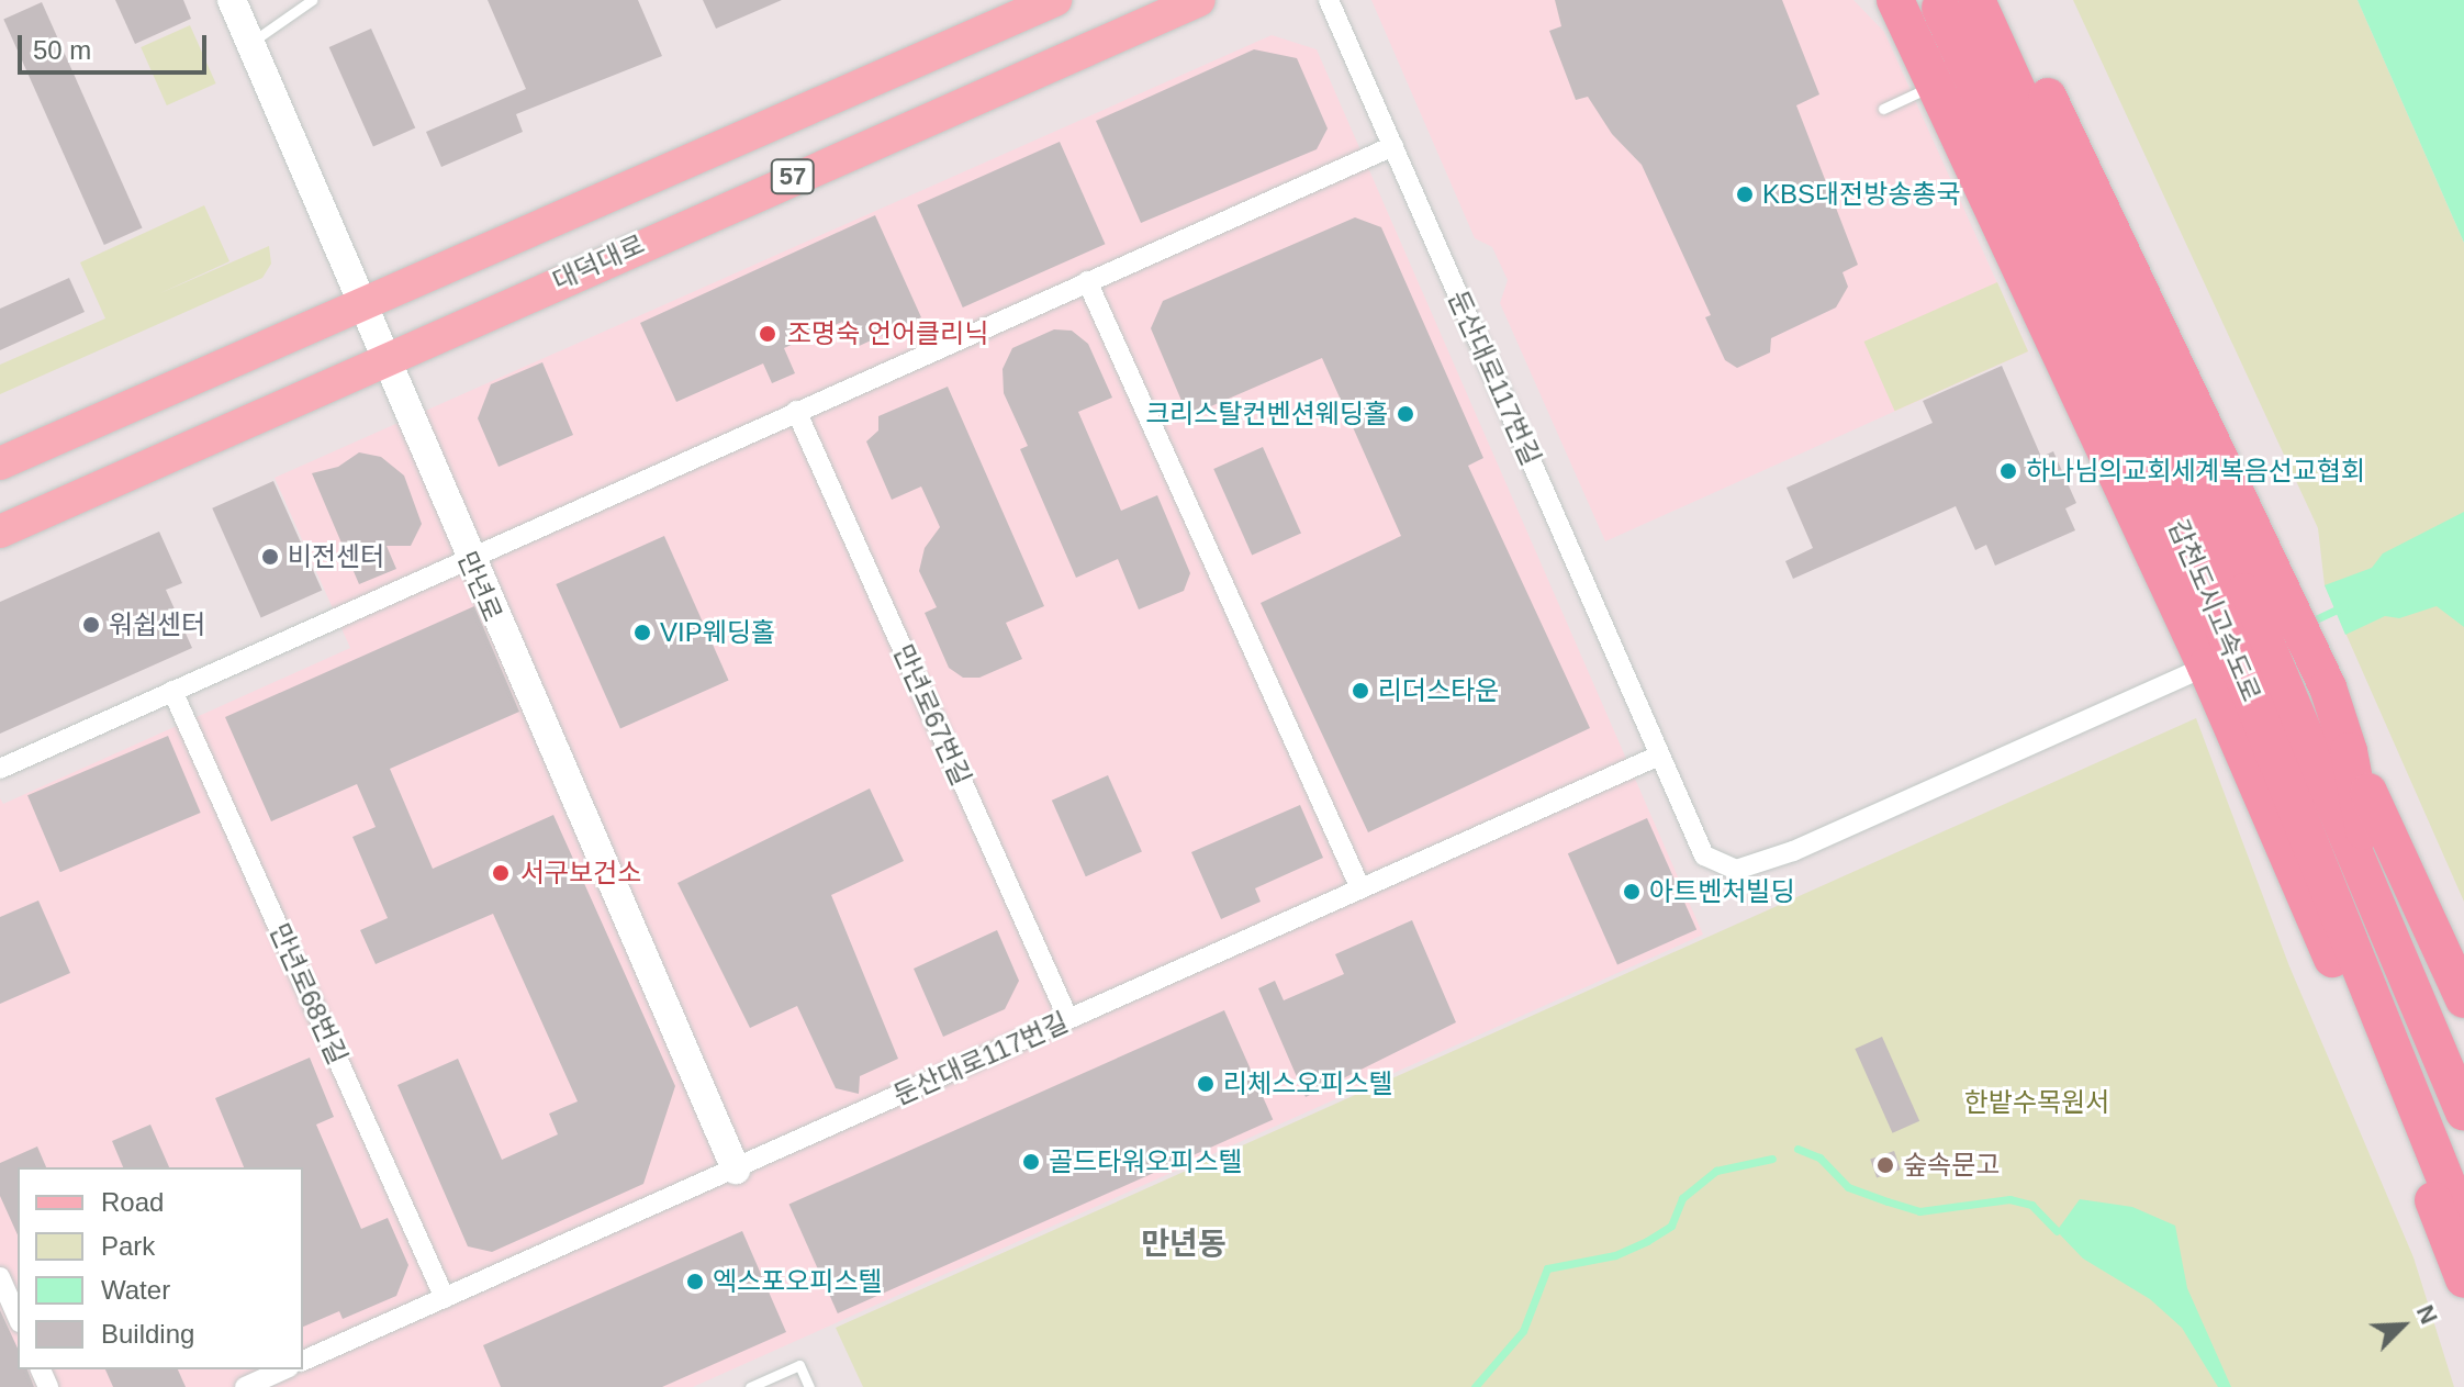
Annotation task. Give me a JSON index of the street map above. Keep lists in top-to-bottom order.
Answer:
{
  "streets": {
    "highway": ["갑천도시고속도로"],
    "main road": ["57", "대덕대로"],
    "street": [
      "둔산대로117번길",
      "만년로",
      "만년로67번길",
      "만년로68번길"
    ]
  },
  "crossings": [
    ["57", "만년로"],
    ["대덕대로", "만년로"],
    ["둔산대로117번길", "만년로"],
    ["둔산대로117번길", "만년로67번길"],
    ["둔산대로117번길", "만년로68번길"]
  ],
  "districts": ["만년동"],
  "parks": ["한밭수목원서"],
  "places": [
    "KBS대전방송총국",
    "조명숙 언어클리닉",
    "크리스탈컨벤션웨딩홀",
    "하나님의교회세계복음선교협회",
    "비전센터",
    "워쉽센터",
    "VIP웨딩홀",
    "리더스타운",
    "서구보건소",
    "아트벤처빌딩",
    "리체스오피스텔",
    "골드타워오피스텔",
    "숲속문고",
    "엑스포오피스텔"
  ],
  "legend": [
    "Road",
    "Park",
    "Water",
    "Building"
  ],
  "scale_bar": "50 m",
  "north": "top right"
}
